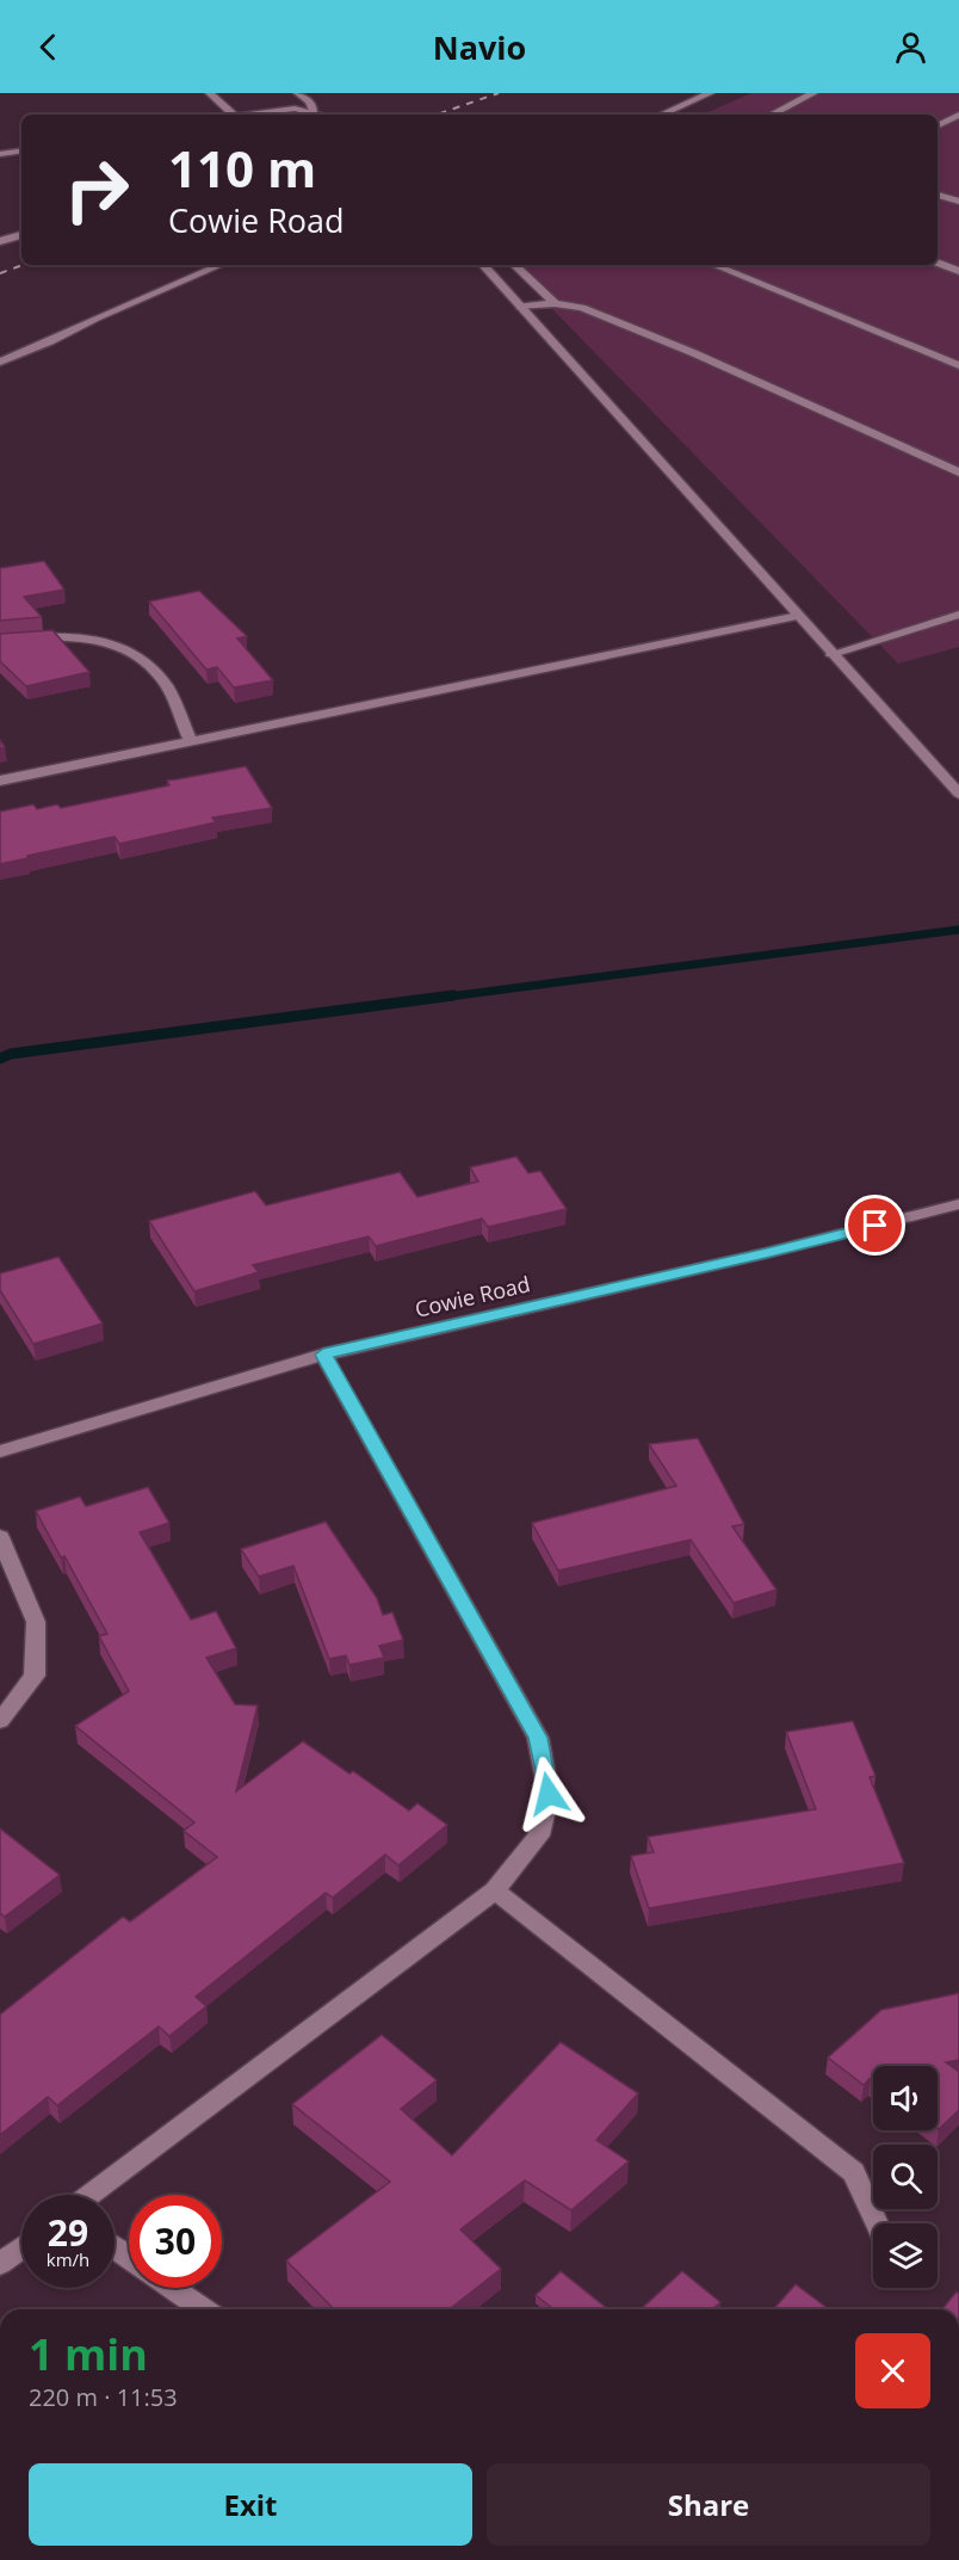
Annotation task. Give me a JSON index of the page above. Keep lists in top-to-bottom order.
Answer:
{
  "streets": {
    "street": ["Cowie Road"]
  },
  "page": {
    "header": "Navio",
    "turn": ["110 m", "Cowie Road"],
    "speed": "29 km/h",
    "limit": "30",
    "heading": ["1 min", "220 m · 11:53"],
    "buttons": ["Exit", "Share"]
  }
}
